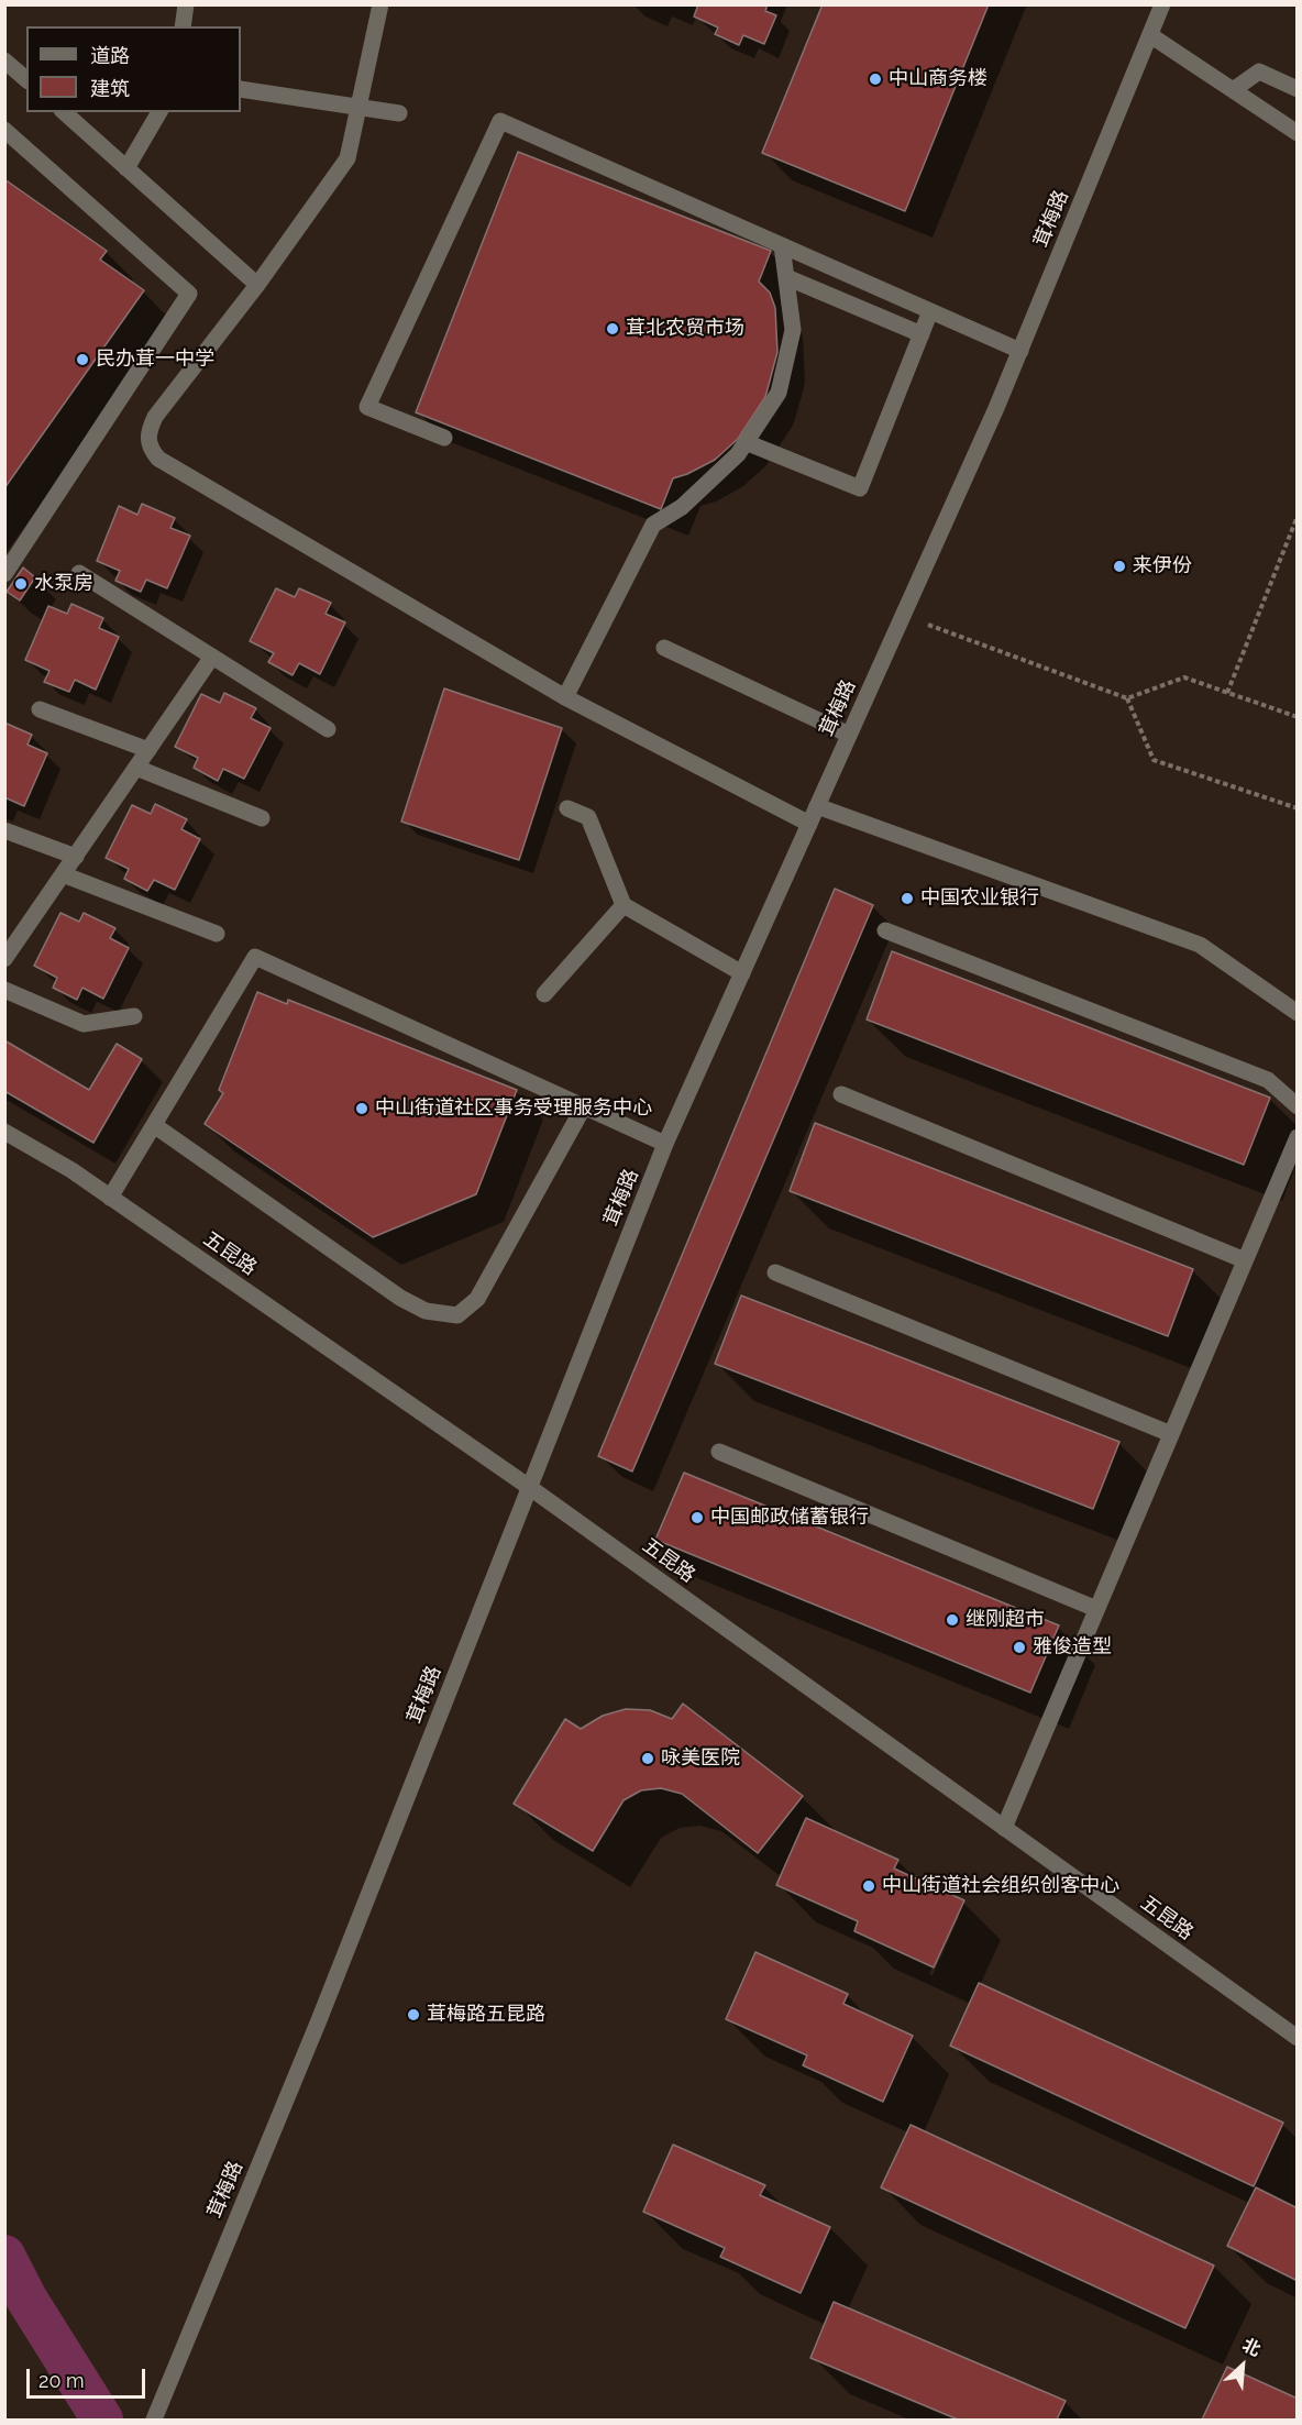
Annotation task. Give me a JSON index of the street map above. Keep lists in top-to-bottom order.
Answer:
{
  "streets": {
    "street": ["茸梅路", "五昆路"]
  },
  "crossings": [
    ["茸梅路", "五昆路"]
  ],
  "places": [
    "中山商务楼",
    "茸北农贸市场",
    "民办茸一中学",
    "来伊份",
    "水泵房",
    "中国农业银行",
    "中山街道社区事务受理服务中心",
    "中国邮政储蓄银行",
    "继刚超市",
    "雅俊造型",
    "咏美医院",
    "中山街道社会组织创客中心",
    "茸梅路五昆路"
  ],
  "legend": ["道路", "建筑"],
  "scale_bar": "20 m",
  "north": "top right"
}
